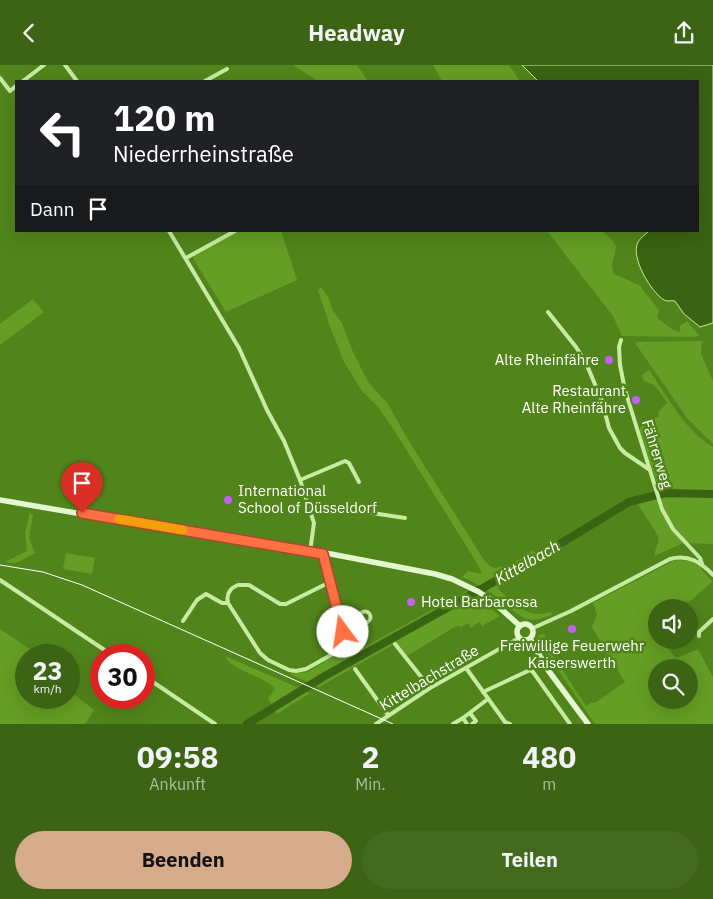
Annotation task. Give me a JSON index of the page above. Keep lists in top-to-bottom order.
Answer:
{
  "streets": {
    "street": ["Fährerweg", "Kittelbachstraße"]
  },
  "water": ["Kittelbach"],
  "places": [
    "Alte Rheinfähre",
    "Restaurant Alte Rheinfähre",
    "International School of Düsseldorf",
    "Hotel Barbarossa",
    "Freiwillige Feuerwehr Kaiserswerth"
  ],
  "page": {
    "header": "Headway",
    "turn": ["120 m", "Niederrheinstraße"],
    "then": "Dann",
    "speed": "23 km/h",
    "limit": "30",
    "eta": [
      "09:58",
      "Ankunft",
      "2",
      "Min.",
      "480",
      "m"
    ],
    "buttons": ["Beenden", "Teilen"]
  }
}
